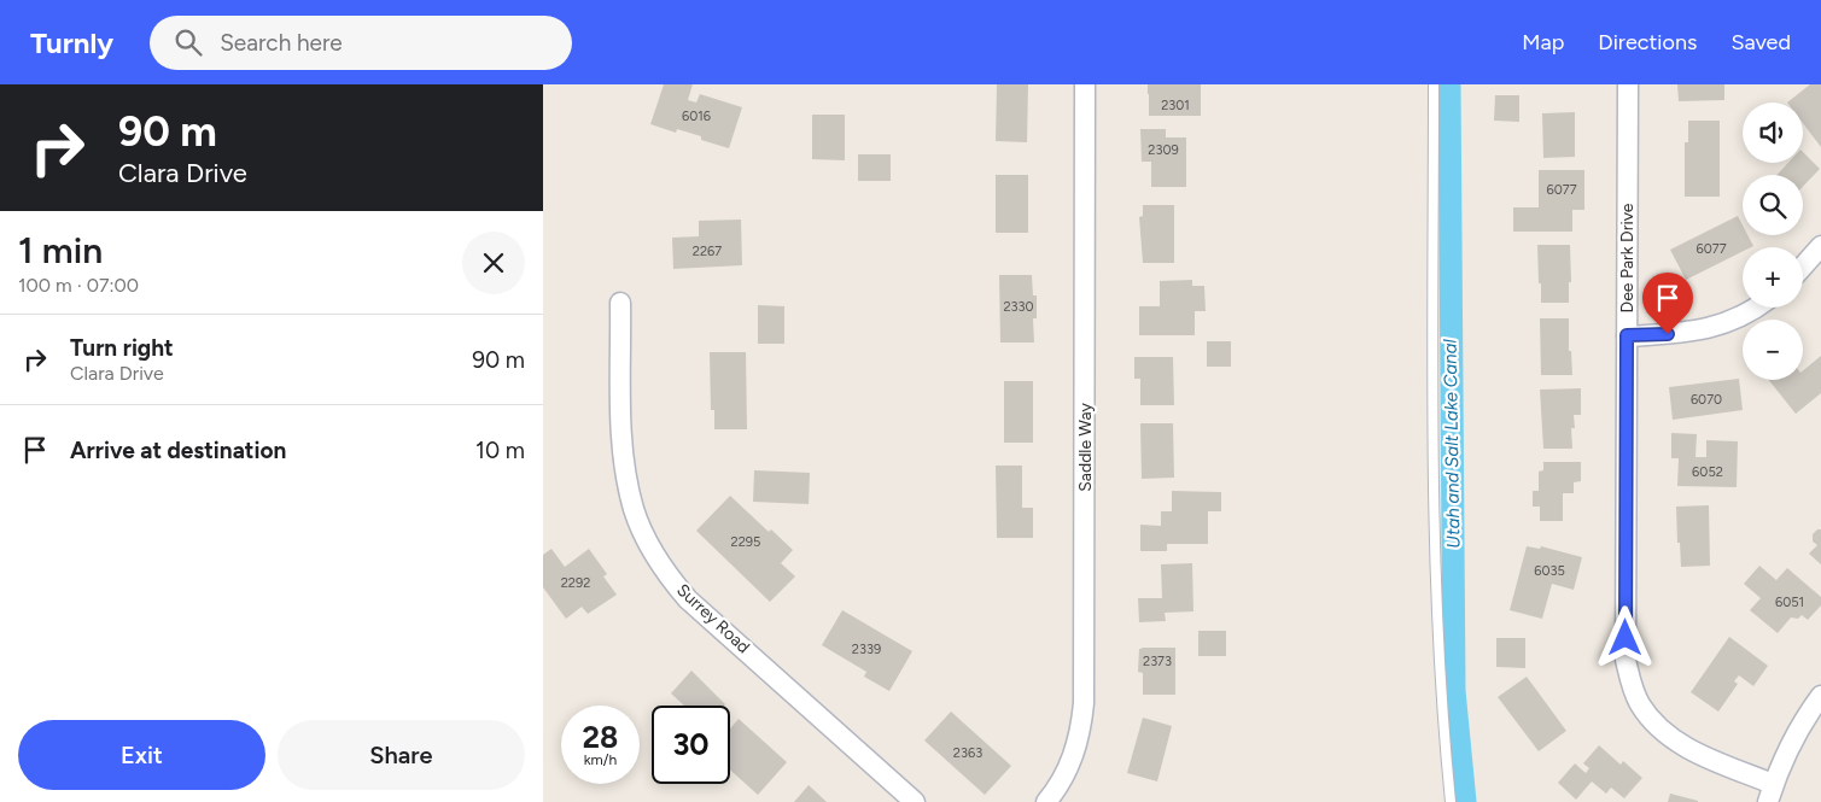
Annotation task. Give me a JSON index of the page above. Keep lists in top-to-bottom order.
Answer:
{
  "streets": {
    "street": ["Dee Park Drive", "Saddle Way", "Surrey Road"]
  },
  "water": ["Utah and Salt Lake Canal"],
  "house_numbers": [
    "2301",
    "6016",
    "2309",
    "6077",
    "6077",
    "2267",
    "2330",
    "6070",
    "6052",
    "2295",
    "6035",
    "2292",
    "6051",
    "2339",
    "2373",
    "2363"
  ],
  "page": {
    "header": "Turnly",
    "search": "Search here",
    "nav": ["Map", "Directions", "Saved"],
    "turn": ["90 m", "Clara Drive"],
    "map_buttons": ["+", "−"],
    "heading": ["1 min", "100 m · 07:00"],
    "list": [
      {
        "name": "Turn right",
        "note": "Clara Drive",
        "value": "90 m"
      },
      {
        "name": "Arrive at destination",
        "value": "10 m"
      }
    ],
    "speed": "28 km/h",
    "limit": "30",
    "buttons": ["Exit", "Share"]
  }
}
